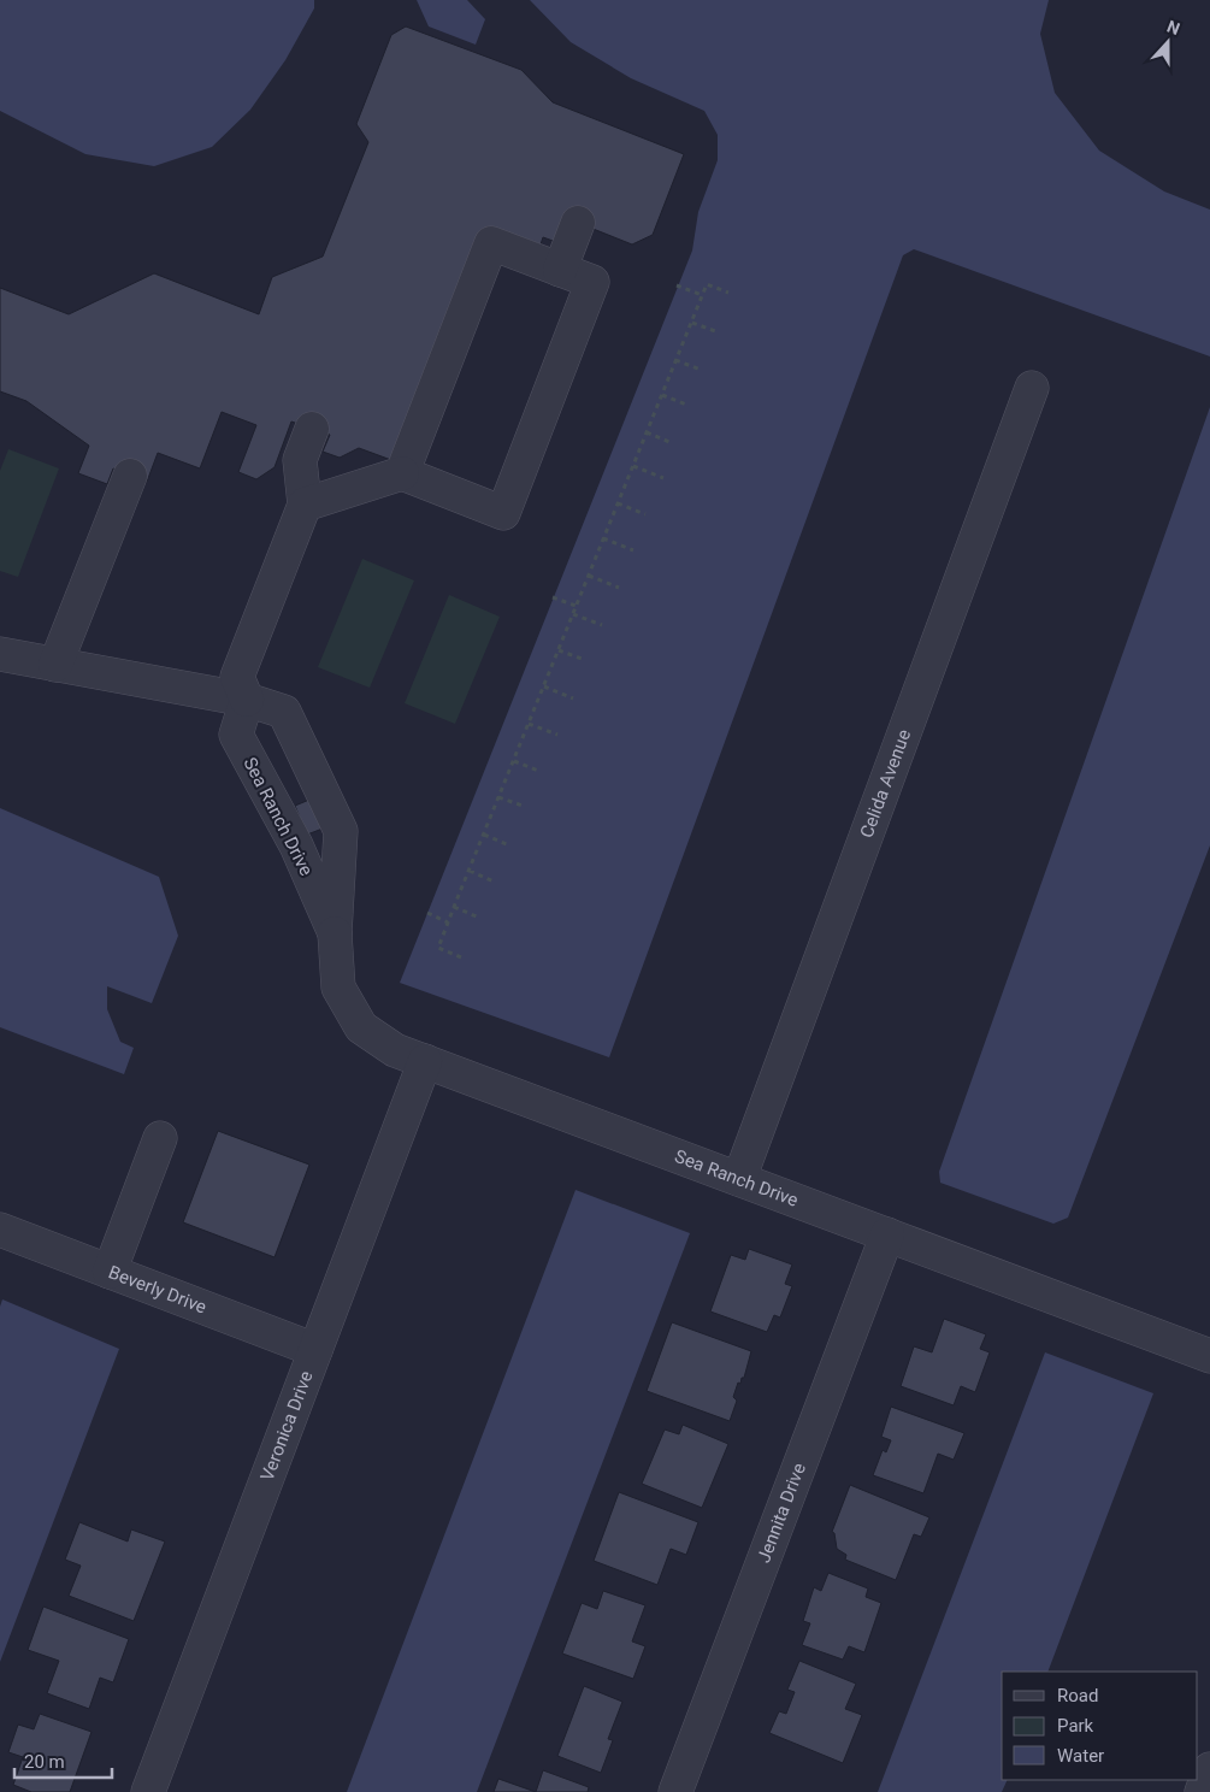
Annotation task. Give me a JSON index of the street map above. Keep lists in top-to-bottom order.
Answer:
{
  "streets": {
    "street": [
      "Celida Avenue",
      "Sea Ranch Drive",
      "Beverly Drive",
      "Veronica Drive",
      "Jennita Drive"
    ]
  },
  "crossings": [
    ["Celida Avenue", "Sea Ranch Drive"],
    ["Sea Ranch Drive", "Veronica Drive"],
    ["Sea Ranch Drive", "Jennita Drive"],
    ["Beverly Drive", "Veronica Drive"]
  ],
  "legend": ["Road", "Park", "Water"],
  "scale_bar": "20 m",
  "north": "top"
}
